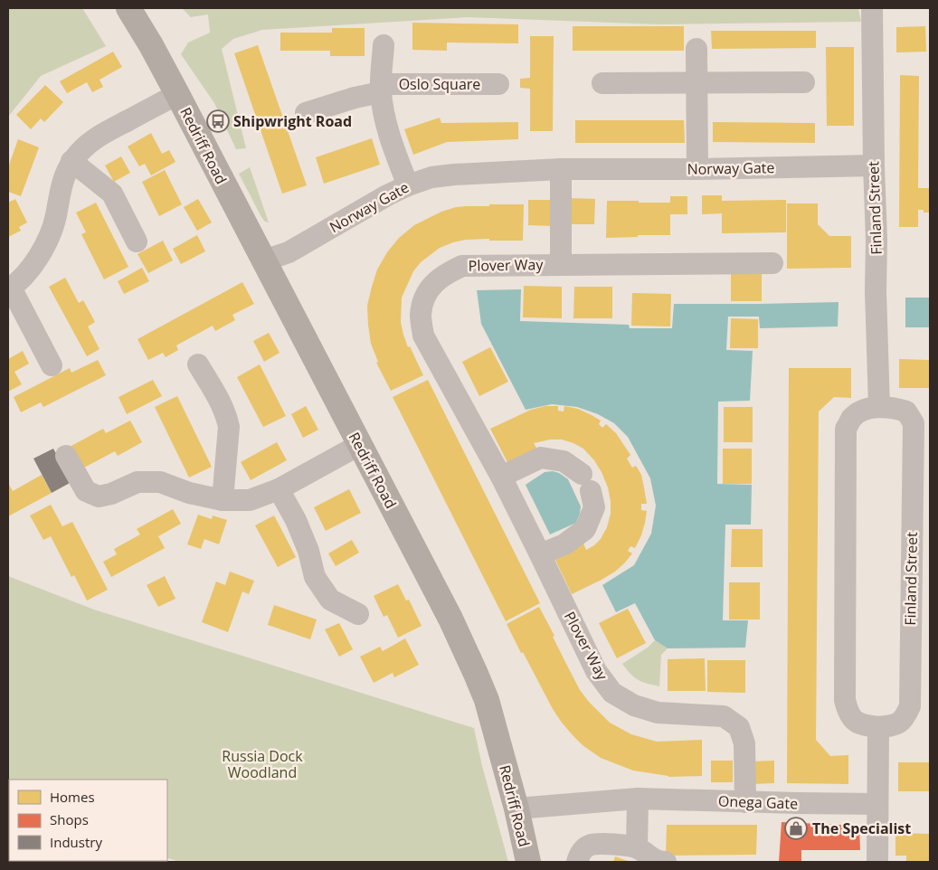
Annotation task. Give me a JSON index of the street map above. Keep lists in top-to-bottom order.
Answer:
{
  "streets": {
    "main road": ["Redriff Road"],
    "street": [
      "Oslo Square",
      "Norway Gate",
      "Finland Street",
      "Plover Way",
      "Onega Gate"
    ]
  },
  "crossings": [
    ["Oslo Square", "Norway Gate"],
    ["Redriff Road", "Norway Gate"],
    ["Redriff Road", "Onega Gate"],
    ["Norway Gate", "Finland Street"],
    ["Plover Way", "Onega Gate"]
  ],
  "parks": ["Russia Dock Woodland"],
  "places": {
    "bus stop": ["Shipwright Road"],
    "shop": ["The Specialist"]
  },
  "legend": ["Homes", "Shops", "Industry"]
}
